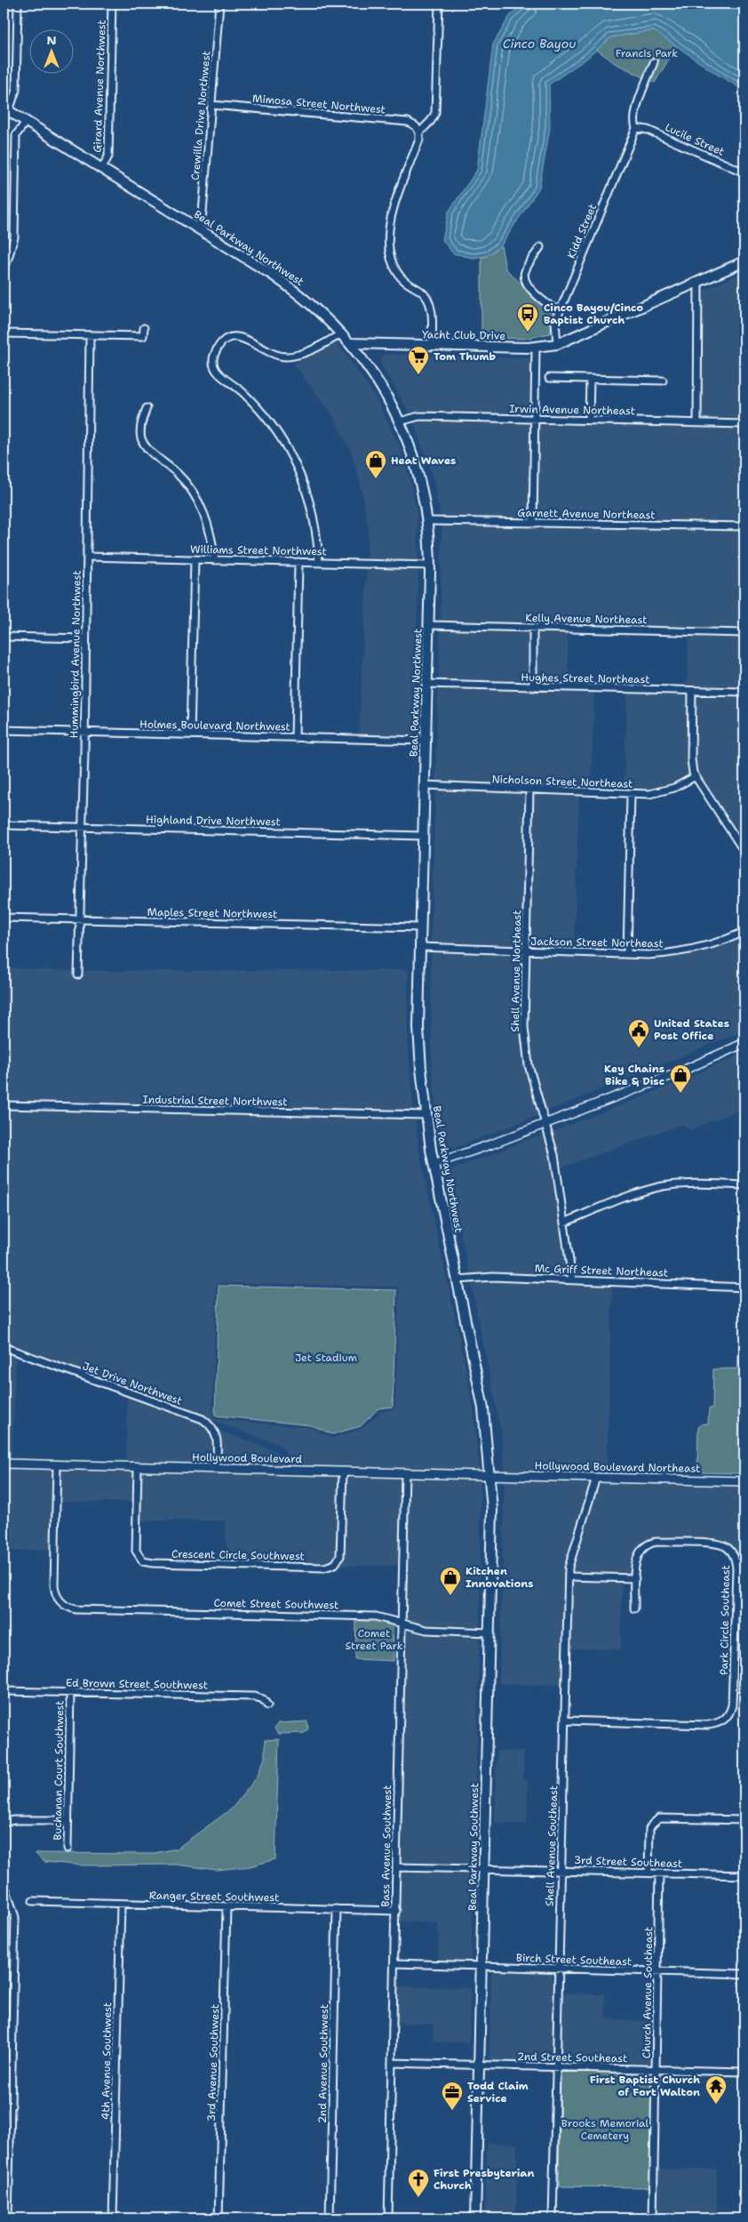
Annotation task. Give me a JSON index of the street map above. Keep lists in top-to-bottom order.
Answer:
{
  "streets": {
    "main road": ["Beal Parkway Northwest", "Yacht Club Drive", "Beal Parkway Southwest"],
    "street": [
      "Girard Avenue Northwest",
      "Mimosa Street Northwest",
      "Crewilla Drive Northwest",
      "Lucile Street",
      "Kidd Street",
      "Irwin Avenue Northeast",
      "Garnett Avenue Northeast",
      "Williams Street Northwest",
      "Kelly Avenue Northeast",
      "Hummingbird Avenue Northwest",
      "Hughes Street Northeast",
      "Holmes Boulevard Northwest",
      "Nicholson Street Northeast",
      "Highland Drive Northwest",
      "Maples Street Northwest",
      "Jackson Street Northeast",
      "Shell Avenue Northeast",
      "Industrial Street Northwest",
      "Mc Griff Street Northeast",
      "Jet Drive Northwest",
      "Hollywood Boulevard",
      "Hollywood Boulevard Northeast",
      "Crescent Circle Southwest",
      "Comet Street Southwest",
      "Park Circle Southeast",
      "Ed Brown Street Southwest",
      "Buchanan Court Southwest",
      "Bass Avenue Southwest",
      "Shell Avenue Southeast",
      "3rd Street Southeast",
      "Ranger Street Southwest",
      "Birch Street Southeast",
      "Church Avenue Southeast",
      "2nd Street Southeast",
      "4th Avenue Southwest",
      "3rd Avenue Southwest",
      "2nd Avenue Southwest"
    ]
  },
  "crossings": [
    ["Girard Avenue Northwest", "Beal Parkway Northwest"],
    ["Mimosa Street Northwest", "Crewilla Drive Northwest"],
    ["Crewilla Drive Northwest", "Beal Parkway Northwest"],
    ["Lucile Street", "Kidd Street"],
    ["Kidd Street", "Yacht Club Drive"],
    ["Beal Parkway Northwest", "Yacht Club Drive"],
    ["Beal Parkway Northwest", "Irwin Avenue Northeast"],
    ["Beal Parkway Northwest", "Garnett Avenue Northeast"],
    ["Beal Parkway Northwest", "Williams Street Northwest"],
    ["Beal Parkway Northwest", "Kelly Avenue Northeast"],
    ["Beal Parkway Northwest", "Hughes Street Northeast"],
    ["Beal Parkway Northwest", "Holmes Boulevard Northwest"],
    ["Beal Parkway Northwest", "Nicholson Street Northeast"],
    ["Beal Parkway Northwest", "Highland Drive Northwest"],
    ["Beal Parkway Northwest", "Maples Street Northwest"],
    ["Beal Parkway Northwest", "Jackson Street Northeast"],
    ["Beal Parkway Northwest", "Industrial Street Northwest"],
    ["Beal Parkway Northwest", "Mc Griff Street Northeast"],
    ["Beal Parkway Northwest", "Hollywood Boulevard"],
    ["Beal Parkway Northwest", "Hollywood Boulevard Northeast"],
    ["Beal Parkway Northwest", "Beal Parkway Southwest"],
    ["Williams Street Northwest", "Hummingbird Avenue Northwest"],
    ["Hummingbird Avenue Northwest", "Holmes Boulevard Northwest"],
    ["Hummingbird Avenue Northwest", "Highland Drive Northwest"],
    ["Hummingbird Avenue Northwest", "Maples Street Northwest"],
    ["Nicholson Street Northeast", "Shell Avenue Northeast"],
    ["Jackson Street Northeast", "Shell Avenue Northeast"],
    ["Shell Avenue Northeast", "Mc Griff Street Northeast"],
    ["Jet Drive Northwest", "Hollywood Boulevard"],
    ["Hollywood Boulevard", "Hollywood Boulevard Northeast"],
    ["Hollywood Boulevard", "Crescent Circle Southwest"],
    ["Hollywood Boulevard", "Comet Street Southwest"],
    ["Hollywood Boulevard", "Bass Avenue Southwest"],
    ["Hollywood Boulevard", "Beal Parkway Southwest"],
    ["Hollywood Boulevard Northeast", "Shell Avenue Southeast"],
    ["Hollywood Boulevard Northeast", "Beal Parkway Southwest"],
    ["Comet Street Southwest", "Bass Avenue Southwest"],
    ["Comet Street Southwest", "Beal Parkway Southwest"],
    ["Park Circle Southeast", "Shell Avenue Southeast"],
    ["Ed Brown Street Southwest", "Buchanan Court Southwest"],
    ["Bass Avenue Southwest", "3rd Street Southeast"],
    ["Bass Avenue Southwest", "Ranger Street Southwest"],
    ["Bass Avenue Southwest", "Birch Street Southeast"],
    ["Bass Avenue Southwest", "2nd Street Southeast"],
    ["Shell Avenue Southeast", "3rd Street Southeast"],
    ["Shell Avenue Southeast", "Birch Street Southeast"],
    ["Shell Avenue Southeast", "2nd Street Southeast"],
    ["Beal Parkway Southwest", "3rd Street Southeast"],
    ["Beal Parkway Southwest", "Birch Street Southeast"],
    ["Beal Parkway Southwest", "2nd Street Southeast"],
    ["3rd Street Southeast", "Church Avenue Southeast"],
    ["Ranger Street Southwest", "4th Avenue Southwest"],
    ["Ranger Street Southwest", "3rd Avenue Southwest"],
    ["Ranger Street Southwest", "2nd Avenue Southwest"],
    ["Birch Street Southeast", "Church Avenue Southeast"],
    ["Church Avenue Southeast", "2nd Street Southeast"]
  ],
  "water": ["Cinco Bayou"],
  "parks": [
    "Francis Park",
    "Jet Stadium",
    "Comet Street Park",
    "Brooks Memorial Cemetery"
  ],
  "places": {
    "bus stop": ["Cinco Bayou/Cinco Baptist Church"],
    "supermarket": ["Tom Thumb"],
    "shop": ["Heat Waves", "Key Chains Bike & Disc", "Kitchen Innovations"],
    "public building": ["United States Post Office"],
    "temple": ["First Baptist Church of Fort Walton"],
    "office": ["Todd Claim Service"],
    "church": ["First Presbyterian Church"]
  },
  "north": "top"
}
